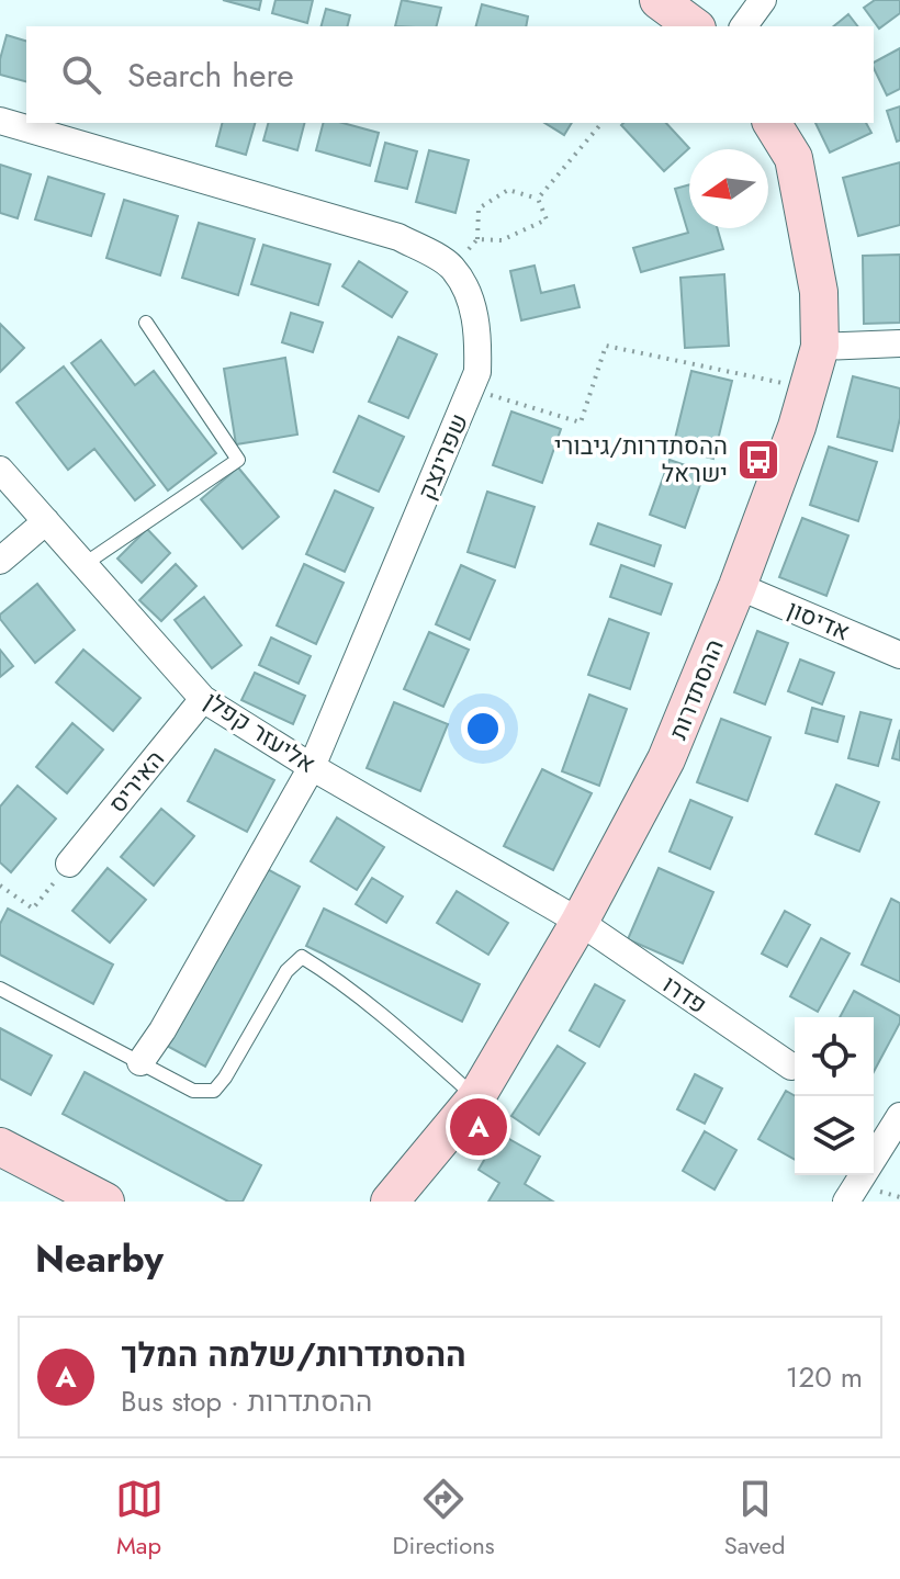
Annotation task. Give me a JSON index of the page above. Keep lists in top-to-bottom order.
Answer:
{
  "streets": {
    "street": [
      "שפרינצק",
      "אדיסון",
      "ההסתדרות",
      "אליעזר קפלן",
      "האיריס",
      "פדרו"
    ]
  },
  "crossings": [
    ["שפרינצק", "אליעזר קפלן"],
    ["אדיסון", "ההסתדרות"],
    ["ההסתדרות", "אליעזר קפלן"],
    ["ההסתדרות", "פדרו"],
    ["אליעזר קפלן", "האיריס"],
    ["אליעזר קפלן", "פדרו"]
  ],
  "places": {
    "bus stop": ["ההסתדרות/גיבורי ישראל"]
  },
  "north": "left",
  "page": {
    "search": "Search here",
    "pins": "A",
    "heading": "Nearby",
    "list": [
      {
        "mark": "A",
        "name": "ההסתדרות/שלמה המלך",
        "note": "Bus stop · ההסתדרות",
        "value": "120 m"
      }
    ],
    "nav": ["Map", "Directions", "Saved"]
  }
}
